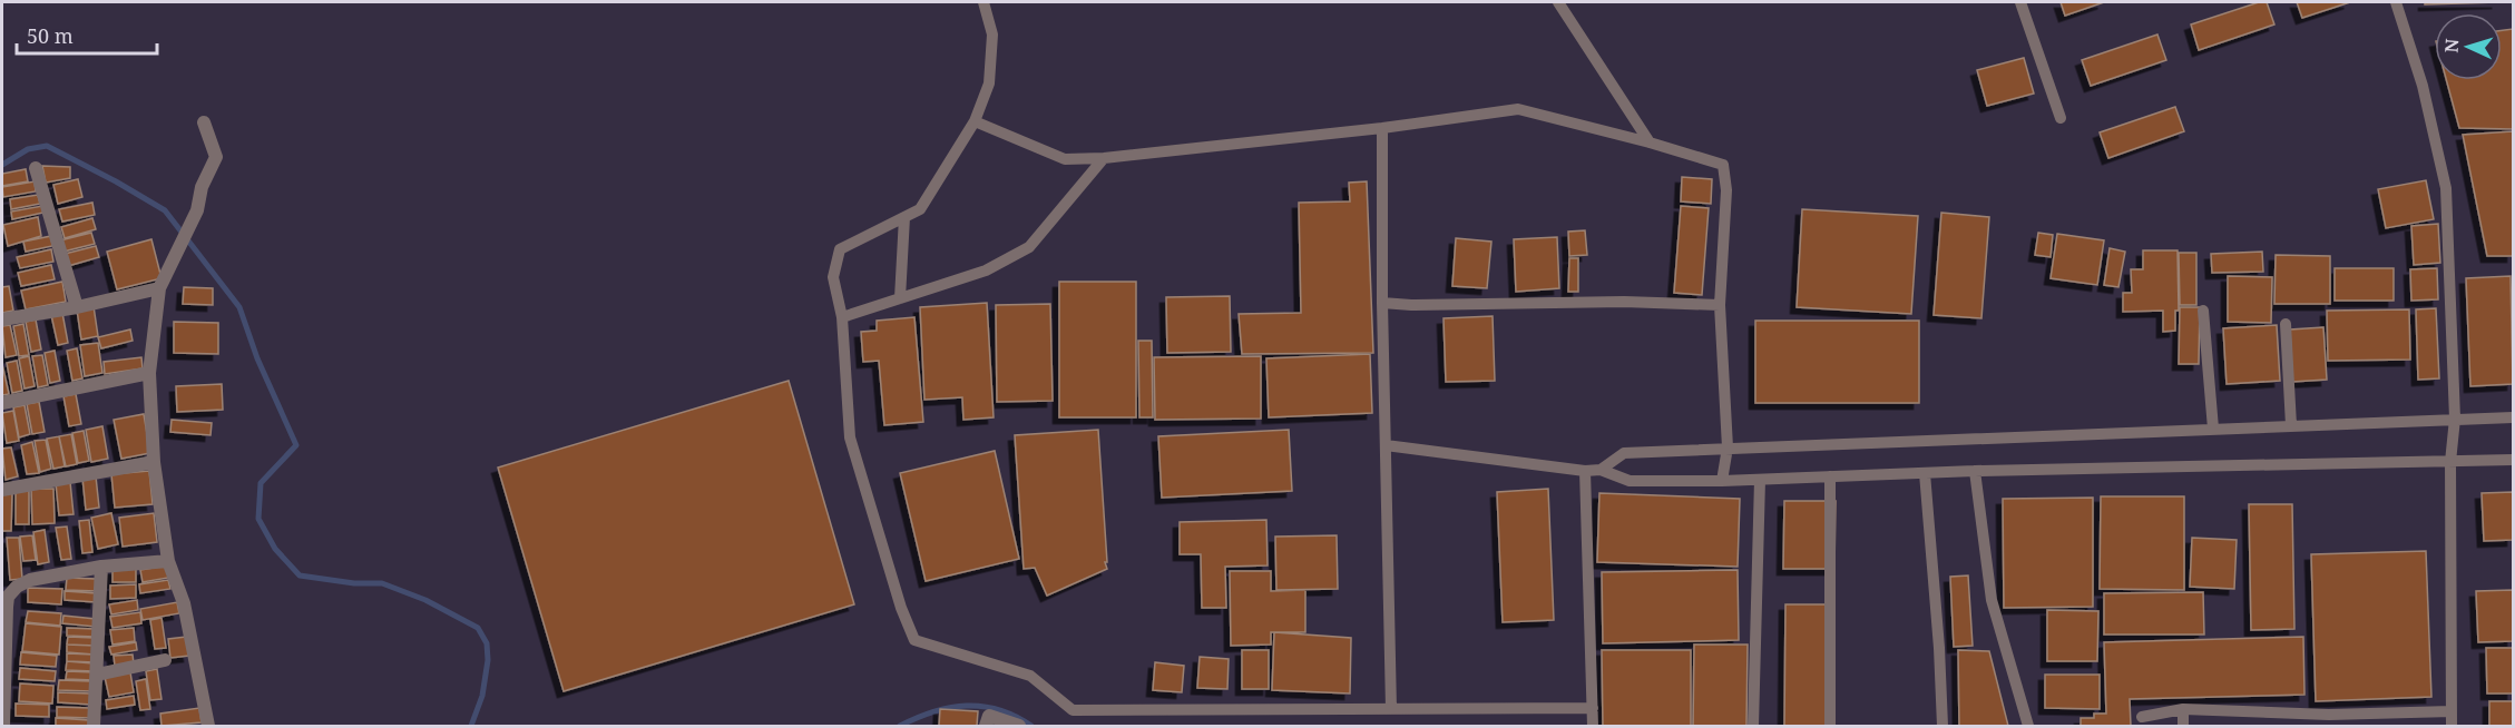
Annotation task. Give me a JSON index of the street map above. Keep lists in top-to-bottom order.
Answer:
{
  "scale_bar": "50 m",
  "north": "left"
}
